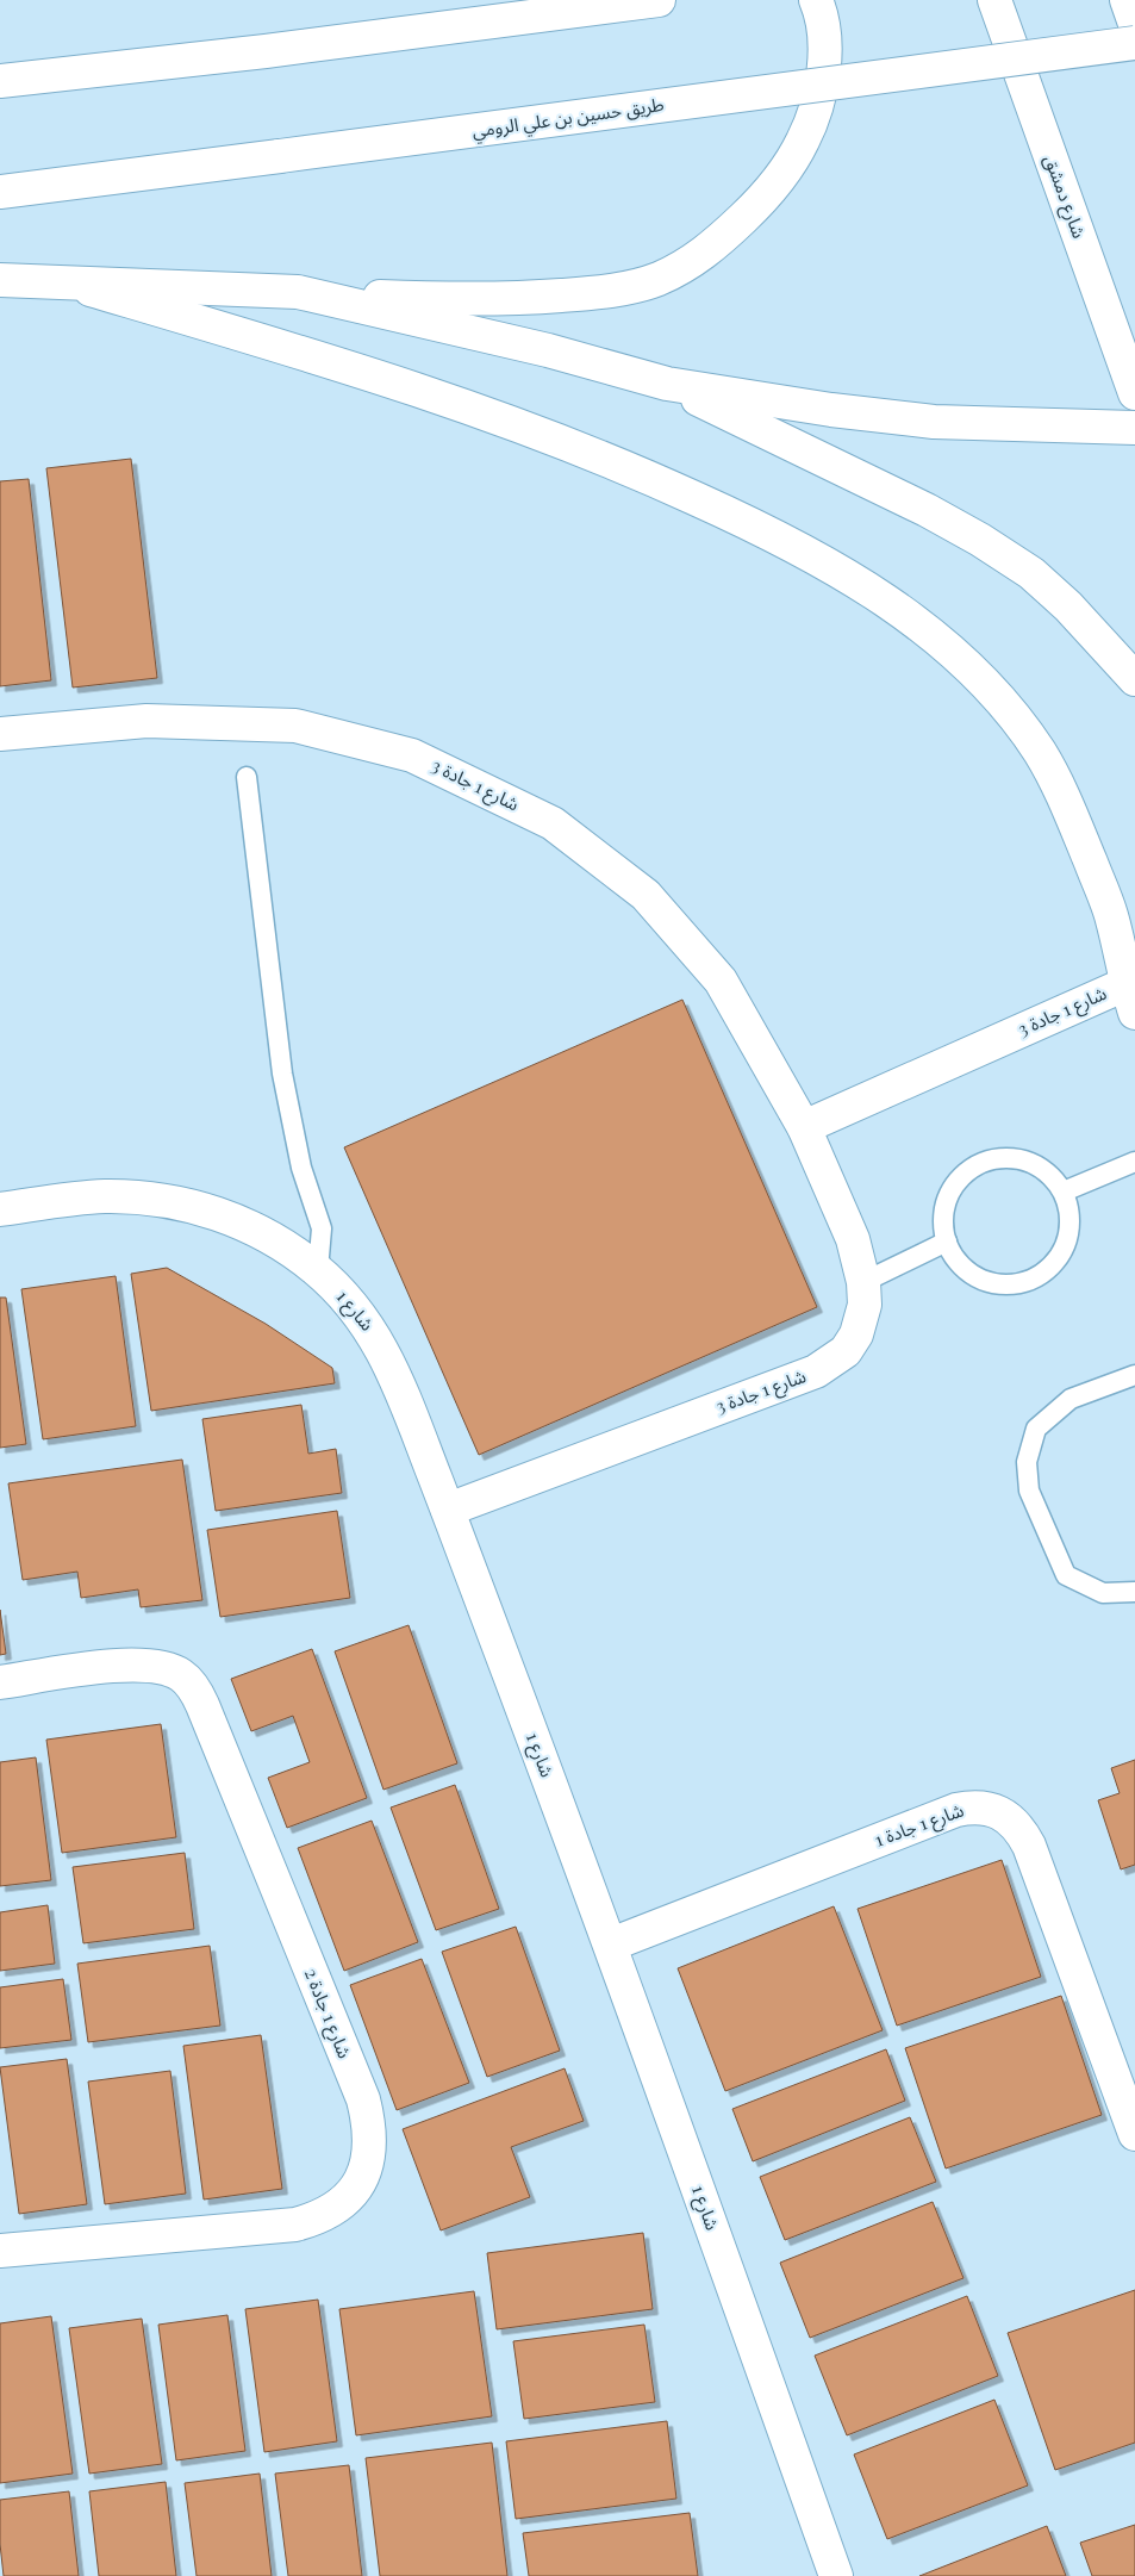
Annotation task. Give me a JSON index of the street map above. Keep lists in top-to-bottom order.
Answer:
{
  "streets": {
    "main road": [
      "طريق حسين بن علي الرومي",
      "شارع دمشق",
      "شارع 1 جادة 3",
      "شارع 1",
      "شارع 1 جادة 1",
      "شارع 1 جادة 2"
    ]
  },
  "crossings": [
    ["شارع 1 جادة 3", "شارع 1"],
    ["شارع 1", "شارع 1 جادة 1"]
  ]
}
